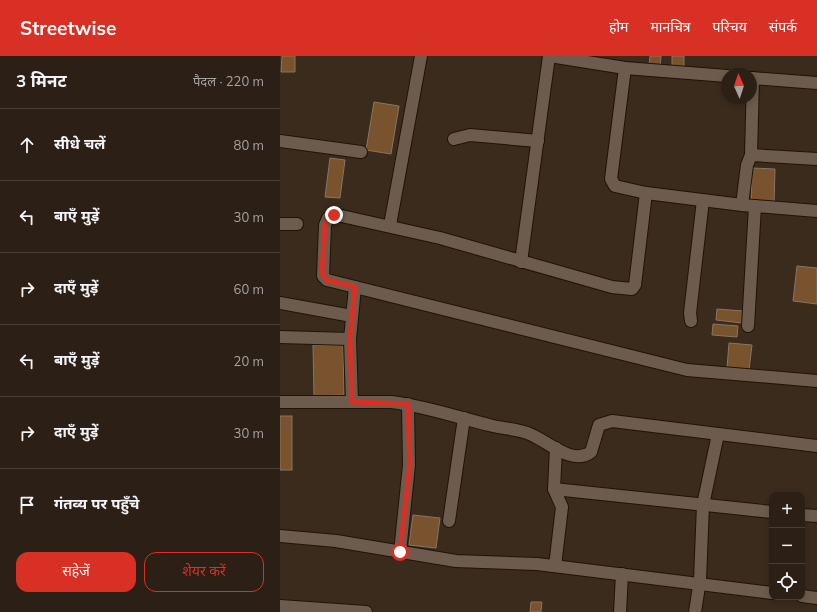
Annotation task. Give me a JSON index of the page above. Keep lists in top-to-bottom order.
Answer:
{
  "north": "top",
  "page": {
    "header": "Streetwise",
    "nav": [
      "होम",
      "मानचित्र",
      "परिचय",
      "संपर्क"
    ],
    "heading": ["3 मिनट", "पैदल · 220 m"],
    "list": [
      ["सीधे चलें", "80 m"],
      ["बाएँ मुड़ें", "30 m"],
      ["दाएँ मुड़ें", "60 m"],
      ["बाएँ मुड़ें", "20 m"],
      ["दाएँ मुड़ें", "30 m"],
      "गंतव्य पर पहुँचे"
    ],
    "map_buttons": ["+", "−"],
    "buttons": ["सहेजें", "शेयर करें"]
  }
}
